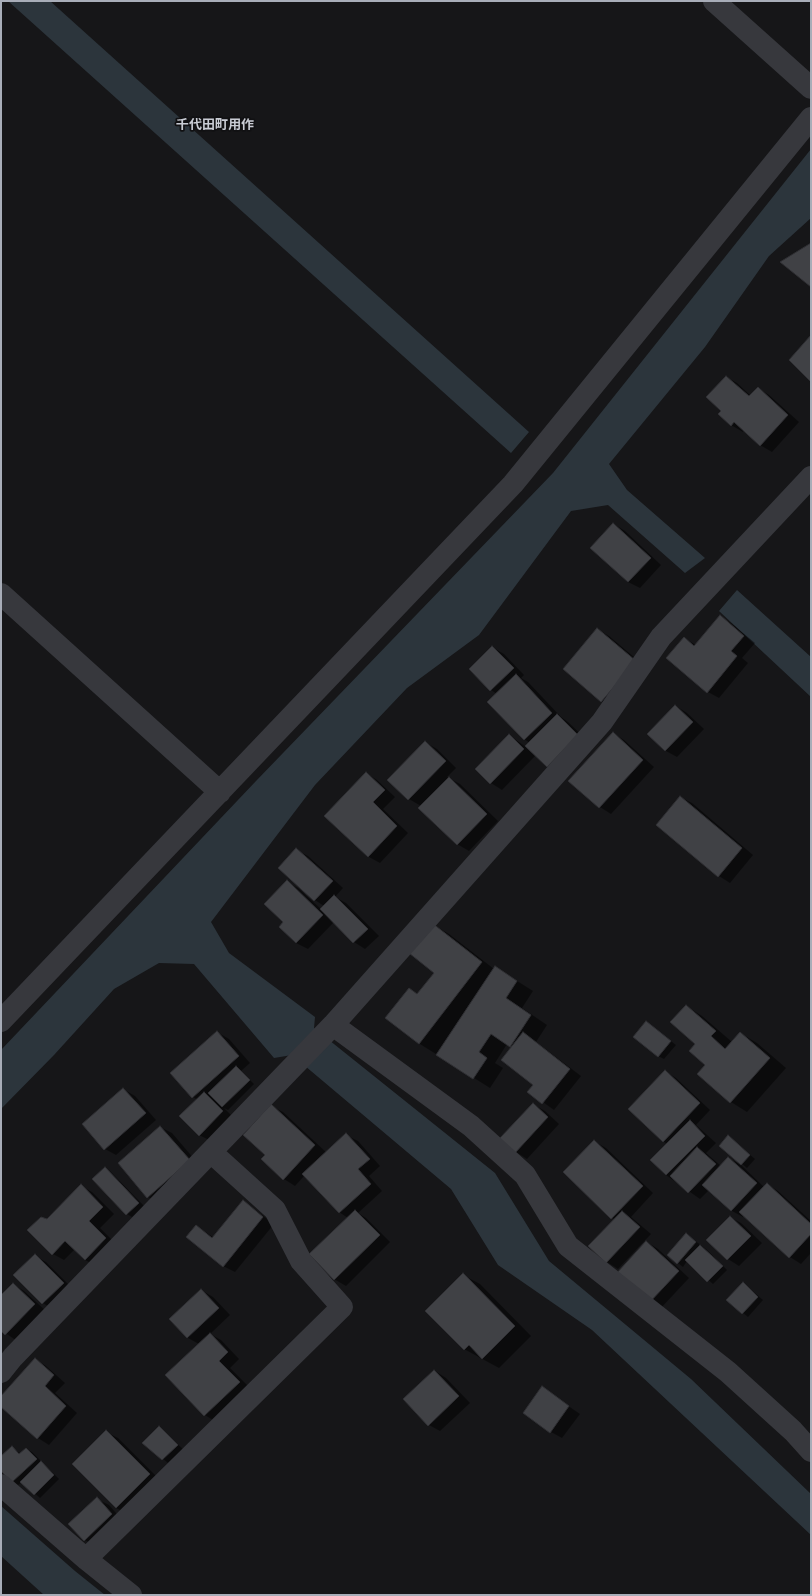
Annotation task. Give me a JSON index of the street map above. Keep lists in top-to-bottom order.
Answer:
{
  "districts": ["千代田町用作"]
}
